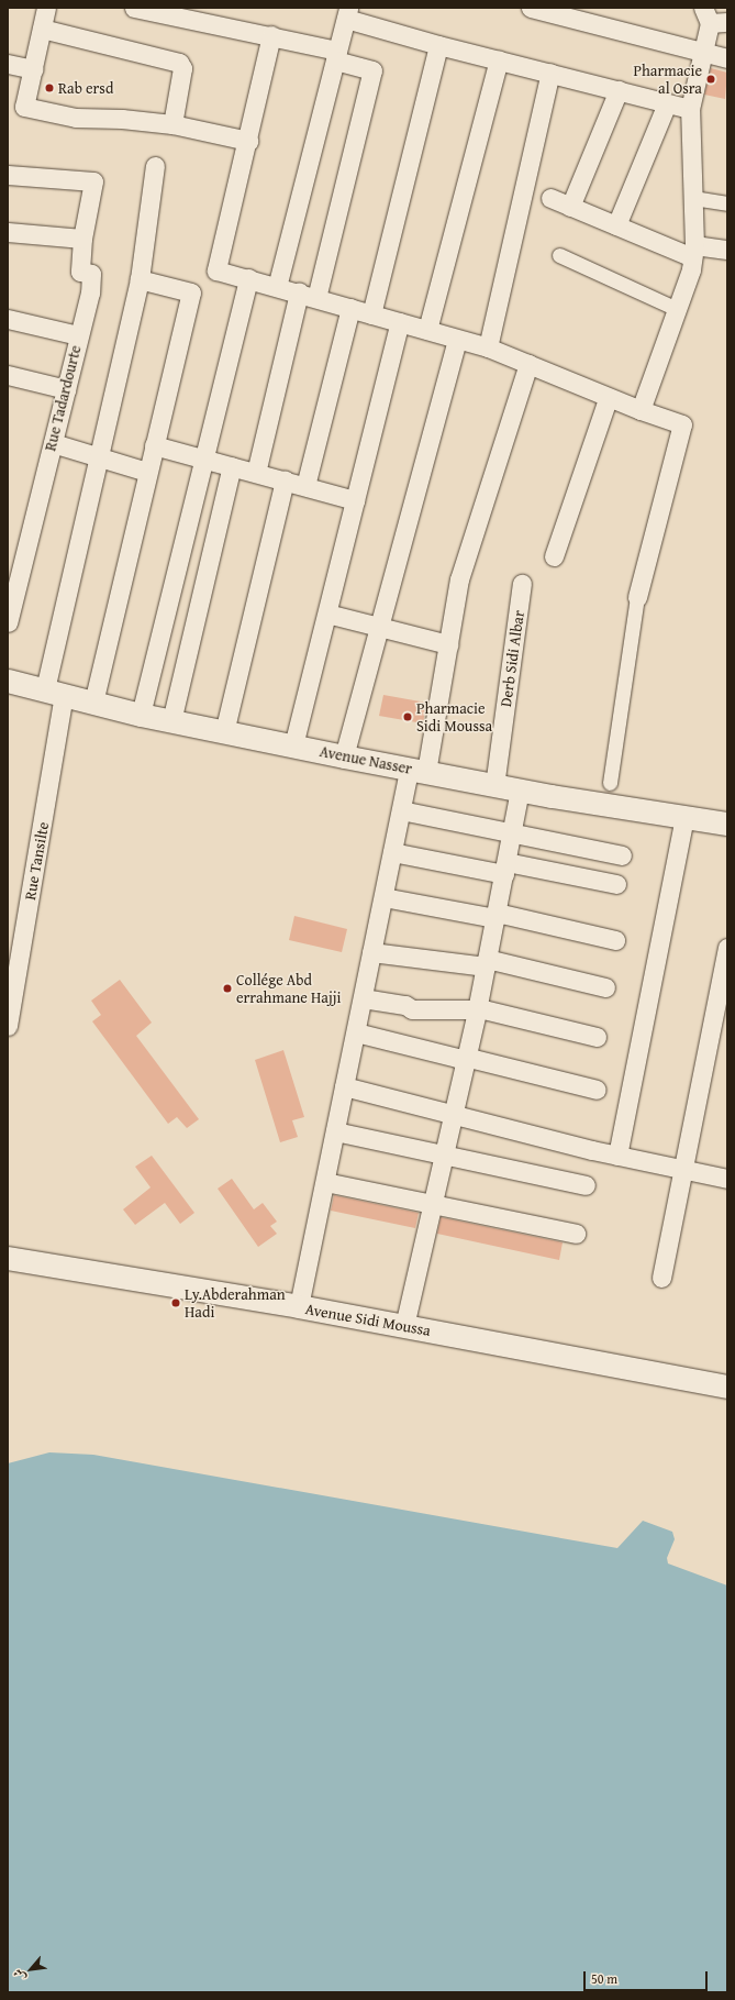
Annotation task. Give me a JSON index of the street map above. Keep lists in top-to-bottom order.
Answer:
{
  "streets": {
    "street": [
      "Rue Tadardourte",
      "Derb Sidi Albar",
      "Avenue Nasser",
      "Rue Tansilte",
      "Avenue Sidi Moussa"
    ]
  },
  "crossings": [
    ["Derb Sidi Albar", "Avenue Nasser"],
    ["Avenue Nasser", "Rue Tansilte"]
  ],
  "places": [
    "Pharmacie al Osra",
    "Rab ersd",
    "Pharmacie Sidi Moussa",
    "Collége Abd errahmane Hajji",
    "Ly.Abderahman Hadi"
  ],
  "scale_bar": "50 m",
  "north": "bottom left"
}
